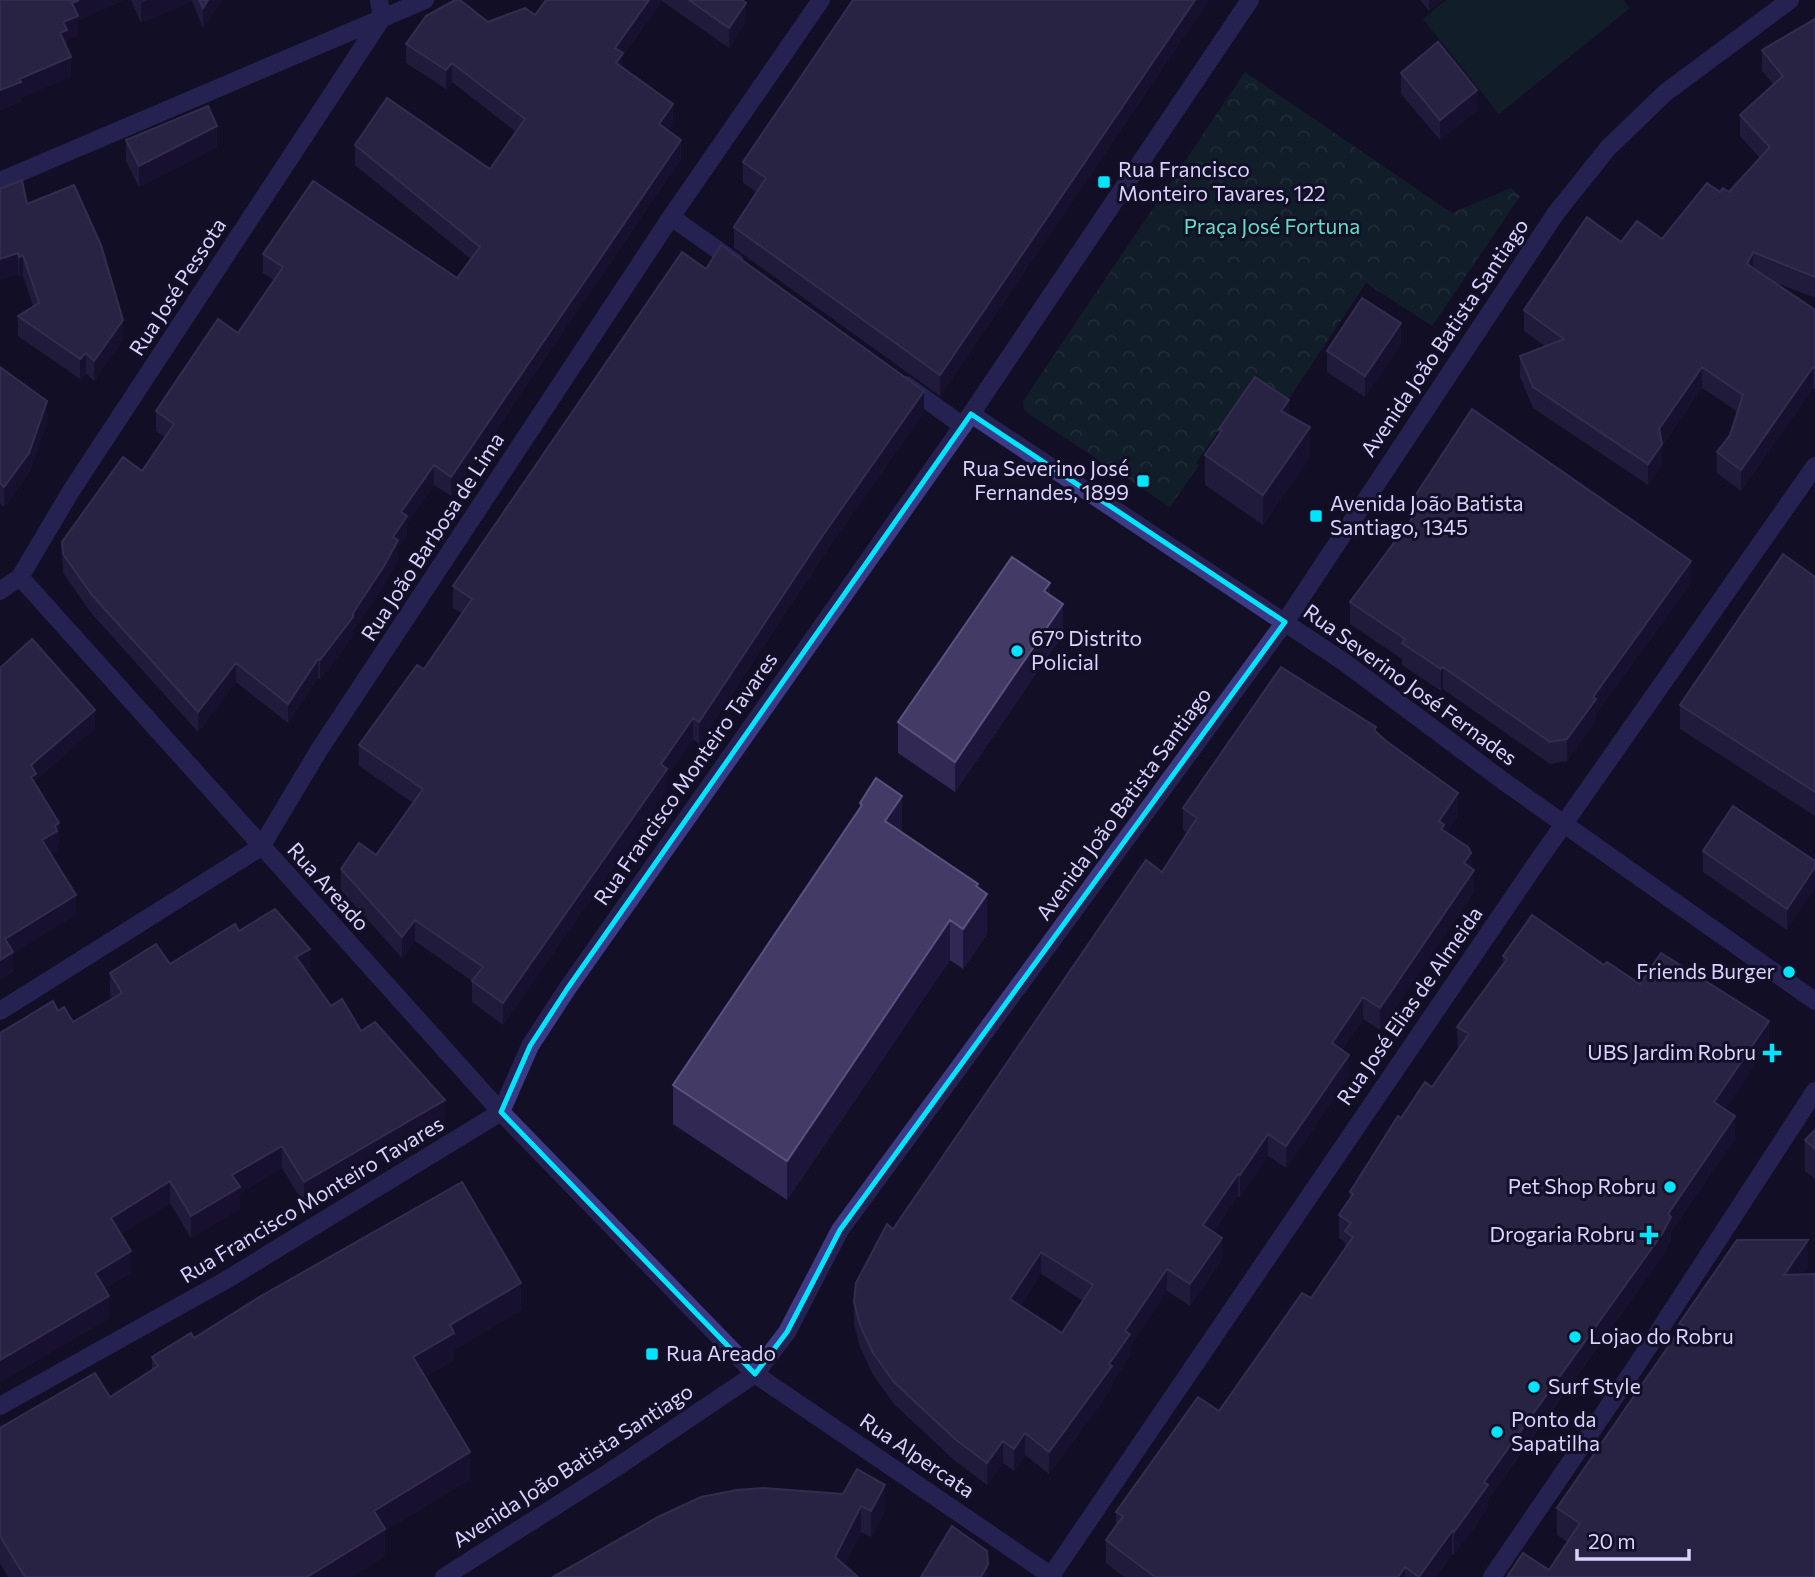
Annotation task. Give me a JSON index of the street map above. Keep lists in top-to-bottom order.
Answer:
{
  "streets": {
    "street": [
      "Rua José Pessota",
      "Avenida João Batista Santiago",
      "Rua João Barbosa de Lima",
      "Rua Severino José Fernades",
      "Rua Francisco Monteiro Tavares",
      "Rua Areado",
      "Rua José Elias de Almeida",
      "Rua Alpercata"
    ]
  },
  "crossings": [
    ["Rua José Pessota", "Rua Areado"],
    ["Avenida João Batista Santiago", "Rua Severino José Fernades"],
    ["Avenida João Batista Santiago", "Rua Areado"],
    ["Avenida João Batista Santiago", "Rua Alpercata"],
    ["Rua João Barbosa de Lima", "Rua Areado"],
    ["Rua Severino José Fernades", "Rua Francisco Monteiro Tavares"],
    ["Rua Severino José Fernades", "Rua José Elias de Almeida"],
    ["Rua Francisco Monteiro Tavares", "Rua Areado"],
    ["Rua Areado", "Rua Alpercata"],
    ["Rua José Elias de Almeida", "Rua Alpercata"]
  ],
  "parks": ["Praça José Fortuna"],
  "places": {
    "transit": [
      "Rua Francisco Monteiro Tavares, 122",
      "Rua Severino José Fernandes, 1899",
      "Avenida João Batista Santiago, 1345",
      "Rua Areado"
    ],
    "other": [
      "67º Distrito Policial",
      "Friends Burger",
      "Pet Shop Robru",
      "Lojao do Robru",
      "Surf Style",
      "Ponto da Sapatilha"
    ],
    "health": ["UBS Jardim Robru", "Drogaria Robru"]
  },
  "scale_bar": "20 m"
}
